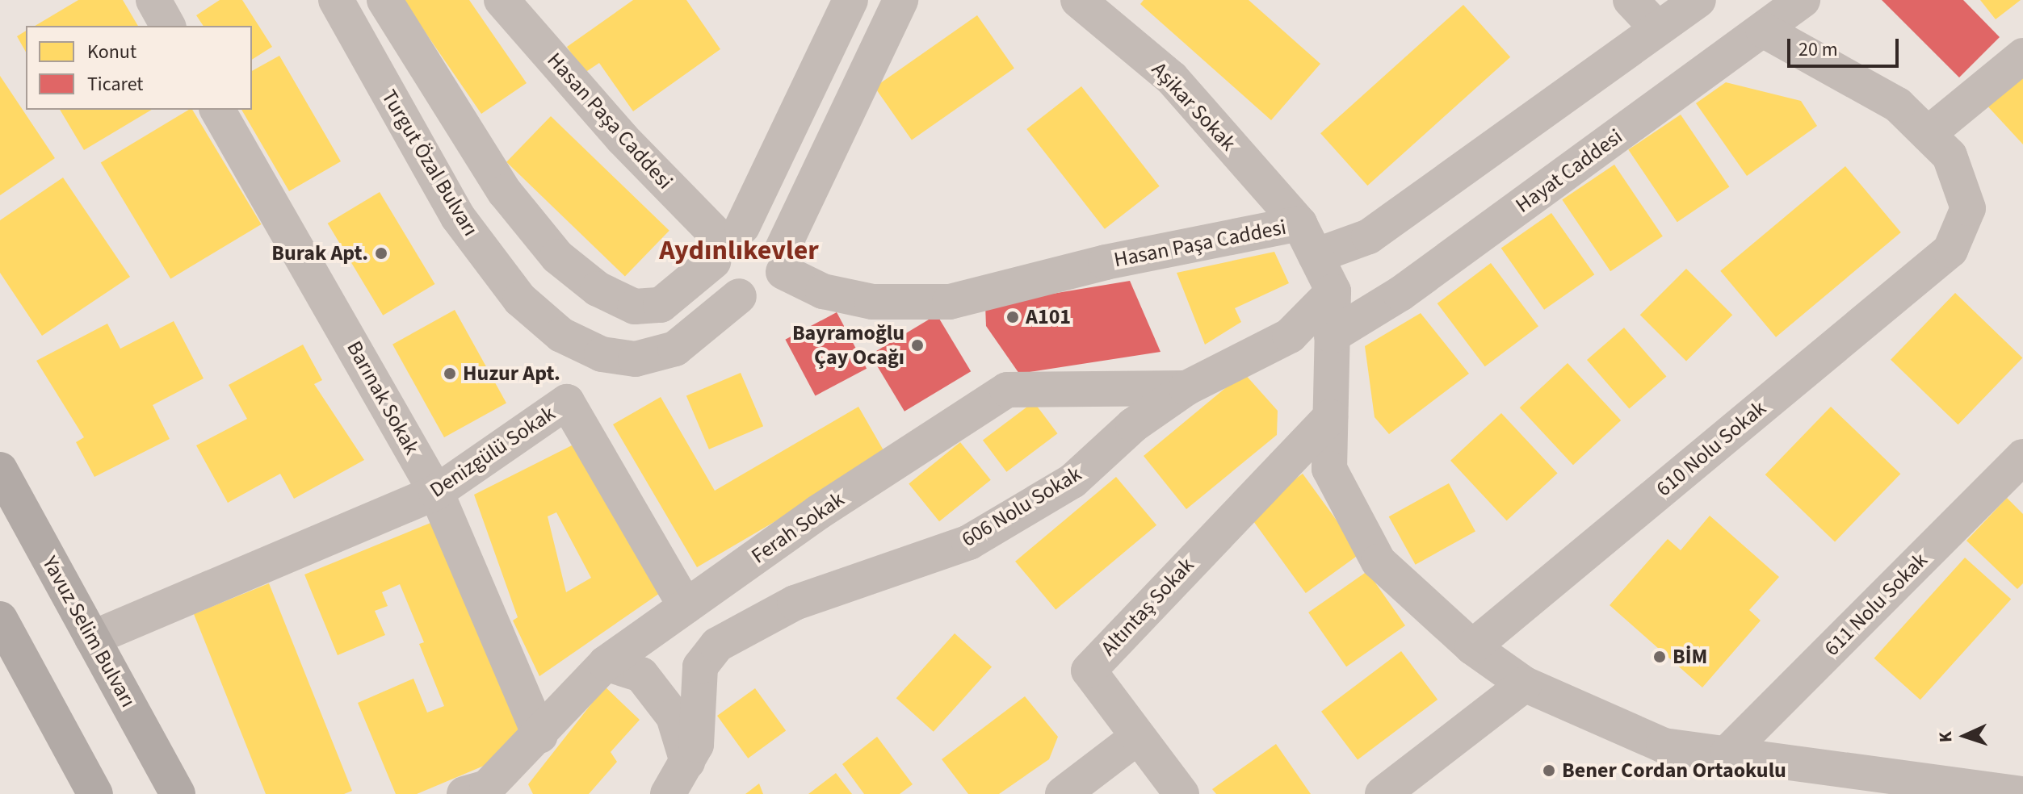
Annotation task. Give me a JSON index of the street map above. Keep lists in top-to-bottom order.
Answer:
{
  "streets": {
    "main road": ["Yavuz Selim Bulvarı"],
    "street": [
      "Aşikar Sokak",
      "Hasan Paşa Caddesi",
      "Turgut Özal Bulvarı",
      "Hayat Caddesi",
      "Barınak Sokak",
      "610 Nolu Sokak",
      "Denizgülü Sokak",
      "606 Nolu Sokak",
      "Ferah Sokak",
      "611 Nolu Sokak",
      "Altıntaş Sokak"
    ]
  },
  "crossings": [
    ["Aşikar Sokak", "Hasan Paşa Caddesi"],
    ["Hasan Paşa Caddesi", "Turgut Özal Bulvarı"],
    ["Hasan Paşa Caddesi", "Hayat Caddesi"],
    ["Hasan Paşa Caddesi", "610 Nolu Sokak"],
    ["Hasan Paşa Caddesi", "606 Nolu Sokak"],
    ["Hasan Paşa Caddesi", "611 Nolu Sokak"],
    ["Hasan Paşa Caddesi", "Altıntaş Sokak"],
    ["Barınak Sokak", "Denizgülü Sokak"],
    ["Barınak Sokak", "Ferah Sokak"],
    ["Denizgülü Sokak", "Ferah Sokak"],
    ["Denizgülü Sokak", "Yavuz Selim Bulvarı"],
    ["606 Nolu Sokak", "Ferah Sokak"]
  ],
  "districts": ["Aydınlıkevler"],
  "places": [
    "Burak Apt.",
    "A101",
    "Bayramoğlu Çay Ocağı",
    "Huzur Apt.",
    "BİM",
    "Bener Cordan Ortaokulu"
  ],
  "legend": ["Konut", "Ticaret"],
  "scale_bar": "20 m",
  "north": "left"
}
